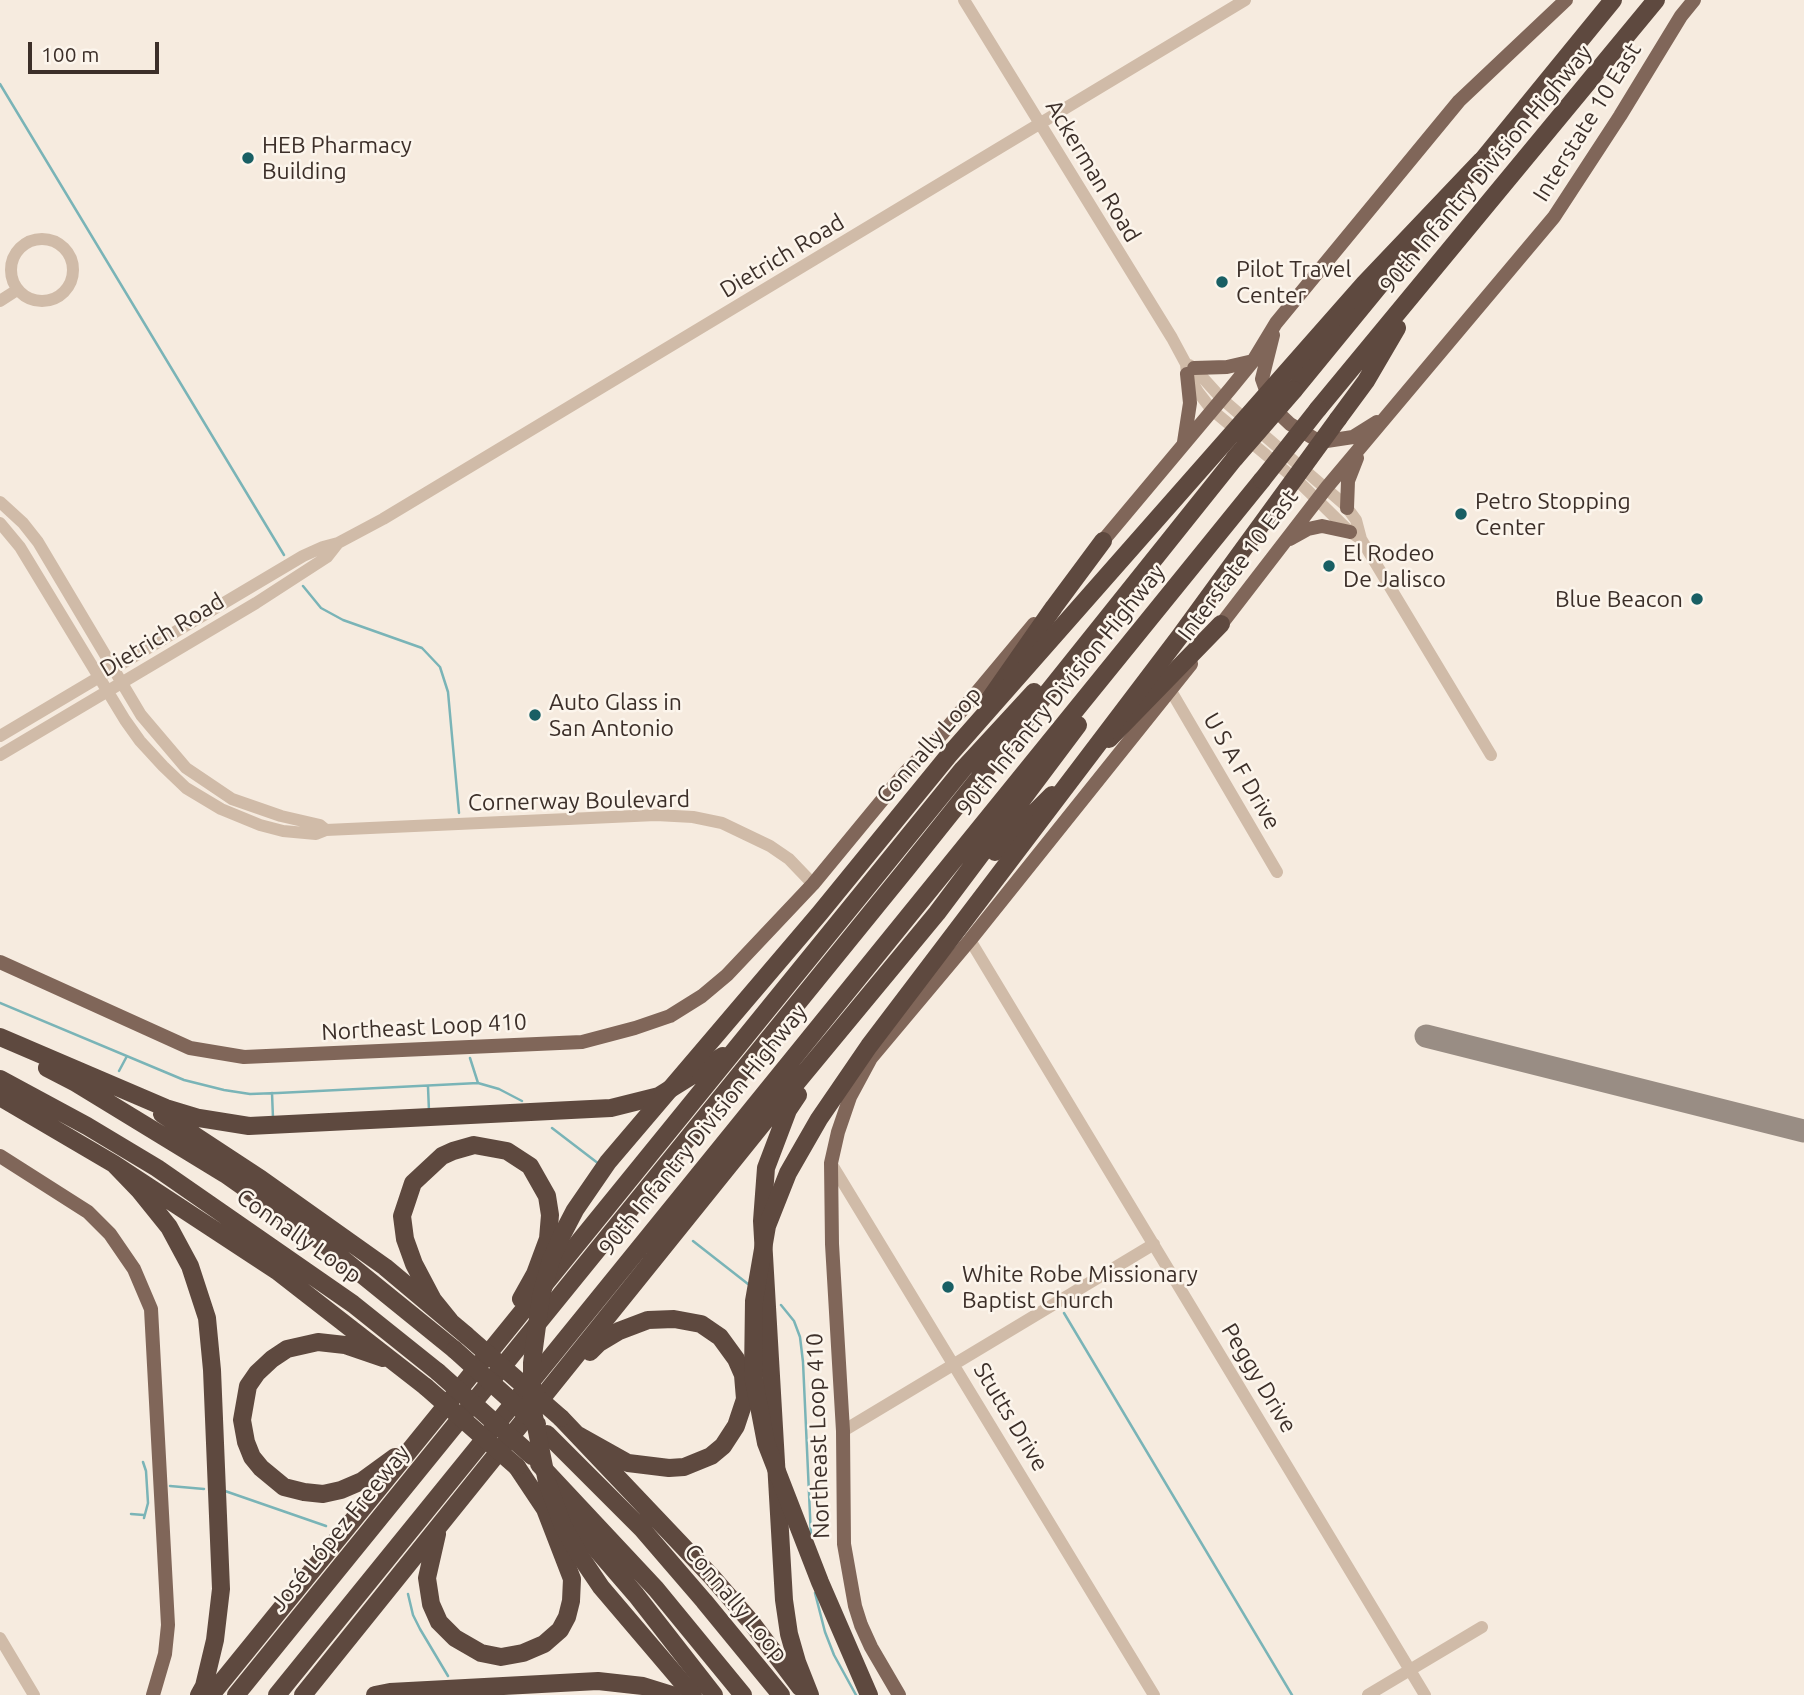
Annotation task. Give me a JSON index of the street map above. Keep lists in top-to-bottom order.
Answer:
{
  "streets": {
    "highway": ["90th Infantry Division Highway", "Connally Loop", "José López Freeway"],
    "main road": ["Interstate 10 East", "Northeast Loop 410"],
    "street": [
      "Ackerman Road",
      "Dietrich Road",
      "U S A F Drive",
      "Cornerway Boulevard",
      "Peggy Drive",
      "Stutts Drive"
    ]
  },
  "crossings": [
    ["Interstate 10 East", "Ackerman Road"],
    ["Interstate 10 East", "U S A F Drive"],
    ["Interstate 10 East", "Northeast Loop 410"],
    ["Interstate 10 East", "Peggy Drive"],
    ["Interstate 10 East", "Stutts Drive"],
    ["90th Infantry Division Highway", "Connally Loop"],
    ["90th Infantry Division Highway", "José López Freeway"],
    ["Ackerman Road", "Dietrich Road"],
    ["Dietrich Road", "Cornerway Boulevard"],
    ["Cornerway Boulevard", "Northeast Loop 410"],
    ["Northeast Loop 410", "Stutts Drive"]
  ],
  "places": [
    "HEB Pharmacy Building",
    "Pilot Travel Center",
    "Petro Stopping Center",
    "El Rodeo De Jalisco",
    "Blue Beacon",
    "Auto Glass in San Antonio",
    "White Robe Missionary Baptist Church"
  ],
  "scale_bar": "100 m"
}
